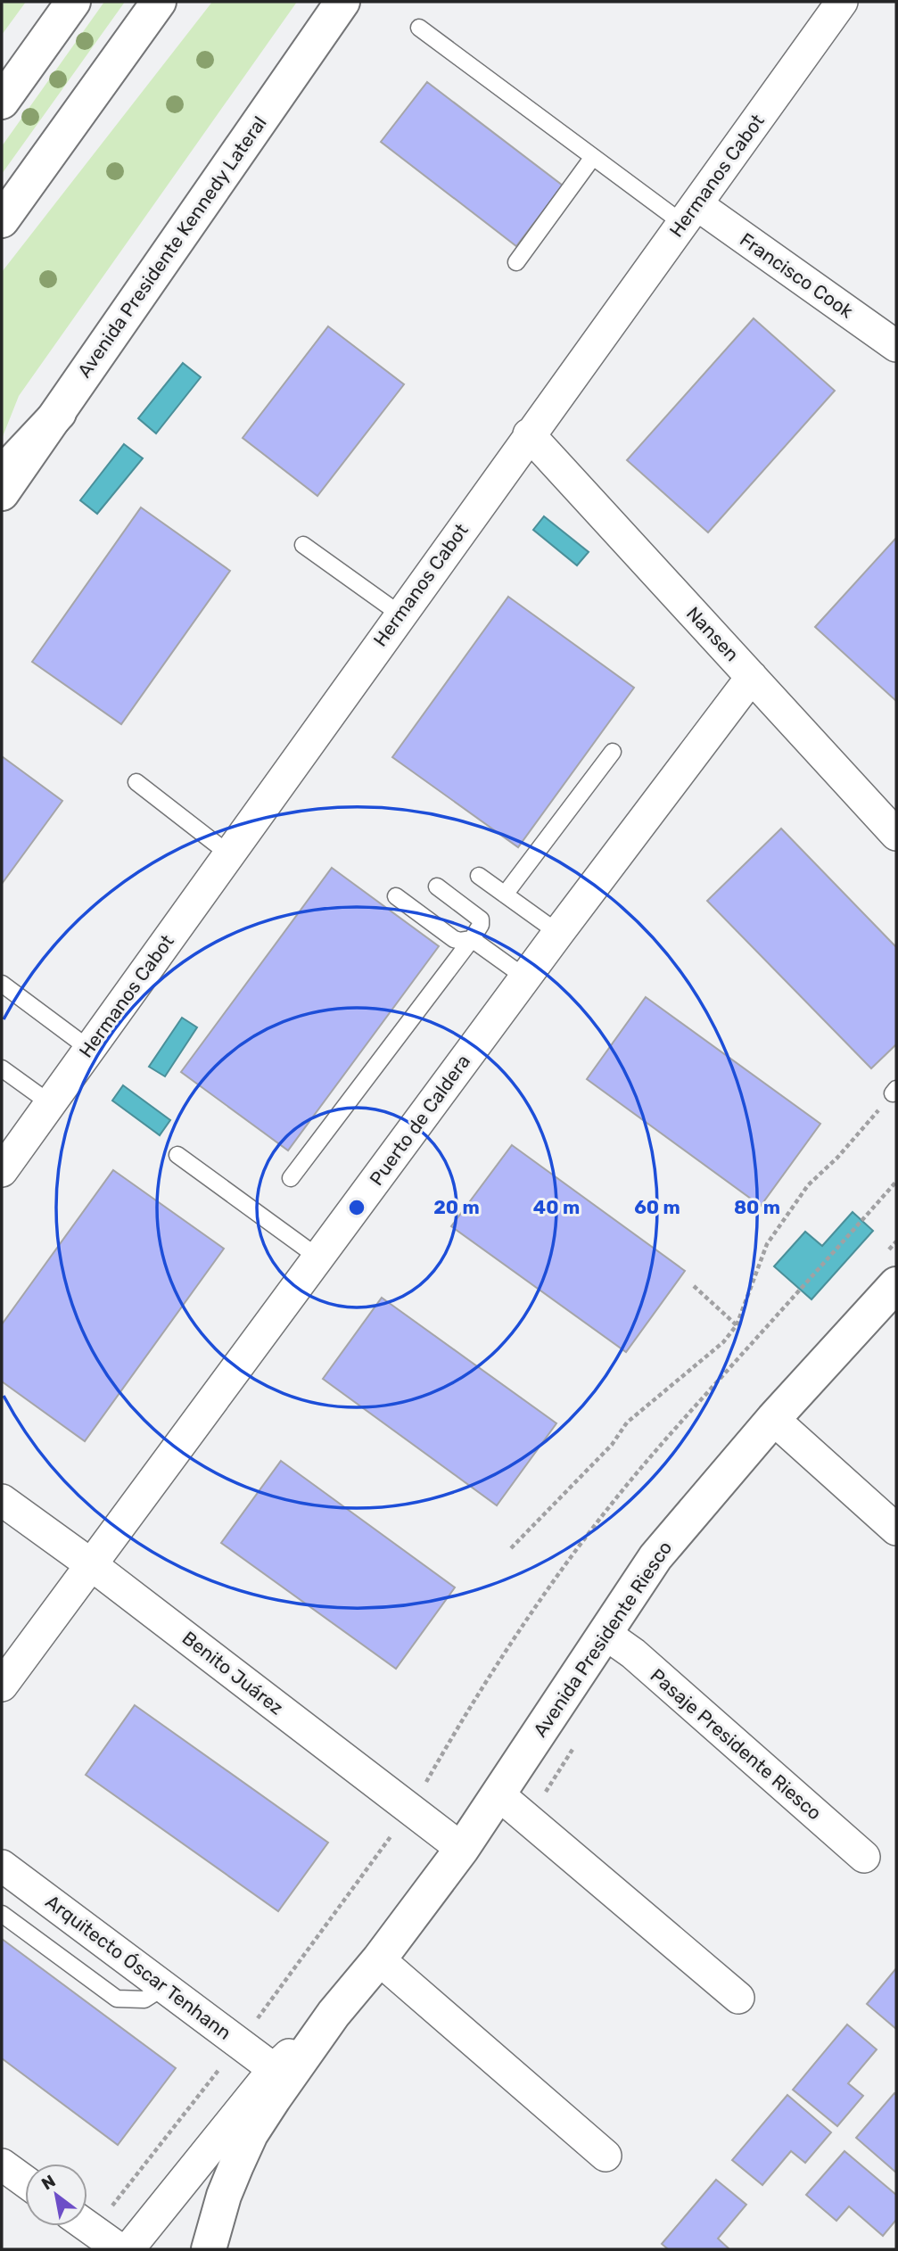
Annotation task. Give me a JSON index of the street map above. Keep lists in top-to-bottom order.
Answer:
{
  "streets": {
    "main road": ["Avenida Presidente Kennedy Lateral", "Avenida Presidente Riesco"],
    "street": [
      "Hermanos Cabot",
      "Francisco Cook",
      "Nansen",
      "Puerto de Caldera",
      "Benito Juárez",
      "Pasaje Presidente Riesco",
      "Arquitecto Óscar Tenhann"
    ]
  },
  "crossings": [
    ["Hermanos Cabot", "Francisco Cook"],
    ["Hermanos Cabot", "Nansen"],
    ["Nansen", "Puerto de Caldera"],
    ["Puerto de Caldera", "Benito Juárez"],
    ["Avenida Presidente Riesco", "Benito Juárez"],
    ["Avenida Presidente Riesco", "Pasaje Presidente Riesco"],
    ["Avenida Presidente Riesco", "Arquitecto Óscar Tenhann"]
  ],
  "north": "top left",
  "rings": [
    "20 m",
    "40 m",
    "60 m",
    "80 m"
  ]
}
